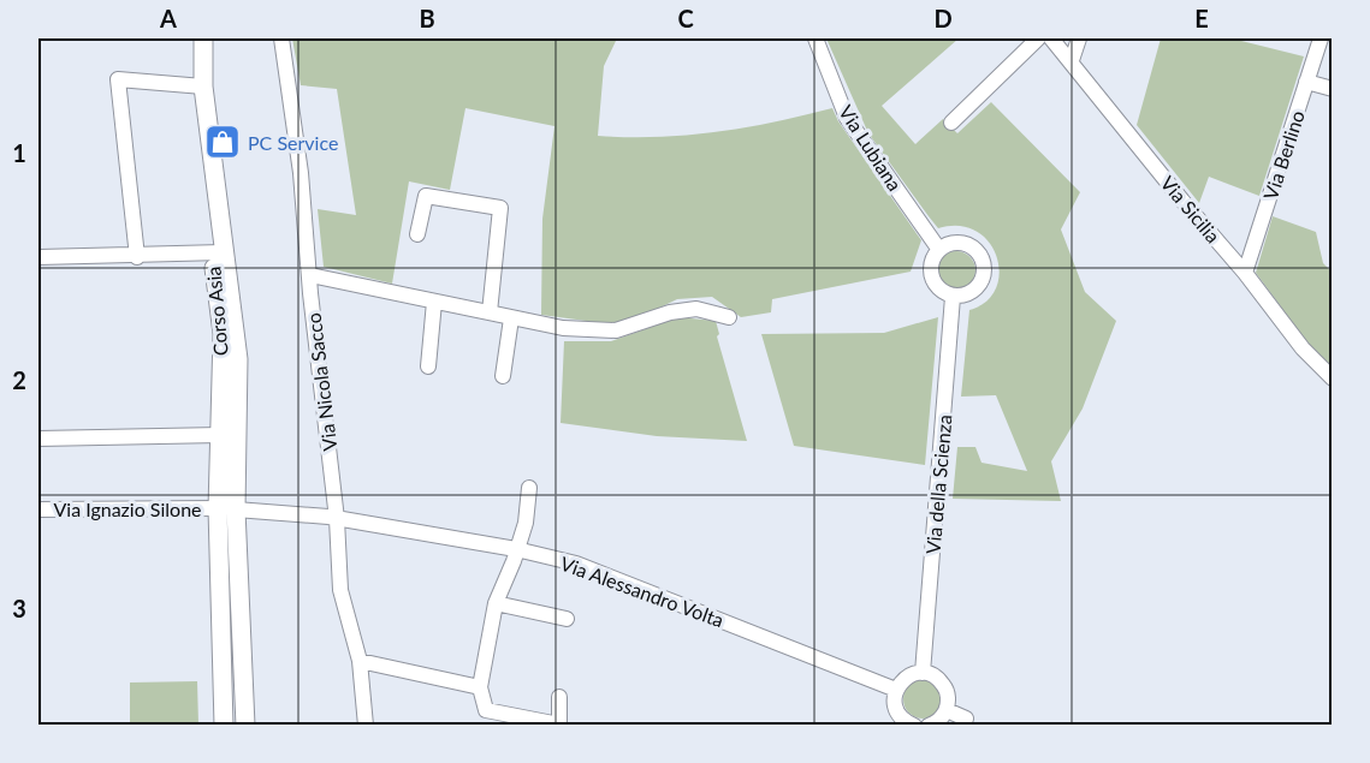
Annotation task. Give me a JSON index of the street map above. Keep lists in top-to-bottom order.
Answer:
{
  "streets": {
    "street": [
      "Via Lubiana",
      "Via Berlino",
      "Via Sicilia",
      "Corso Asia",
      "Via Nicola Sacco",
      "Via della Scienza",
      "Via Ignazio Silone",
      "Via Alessandro Volta"
    ]
  },
  "crossings": [
    ["Via Lubiana", "Via della Scienza"],
    ["Via Berlino", "Via Sicilia"],
    ["Corso Asia", "Via Ignazio Silone"],
    ["Via Nicola Sacco", "Via Ignazio Silone"],
    ["Via Nicola Sacco", "Via Alessandro Volta"],
    ["Via Ignazio Silone", "Via Alessandro Volta"]
  ],
  "places": {
    "shop": ["PC Service"]
  },
  "grid": {
    "columns": [
      "A",
      "B",
      "C",
      "D",
      "E"
    ],
    "rows": ["1", "2", "3"]
  }
}
